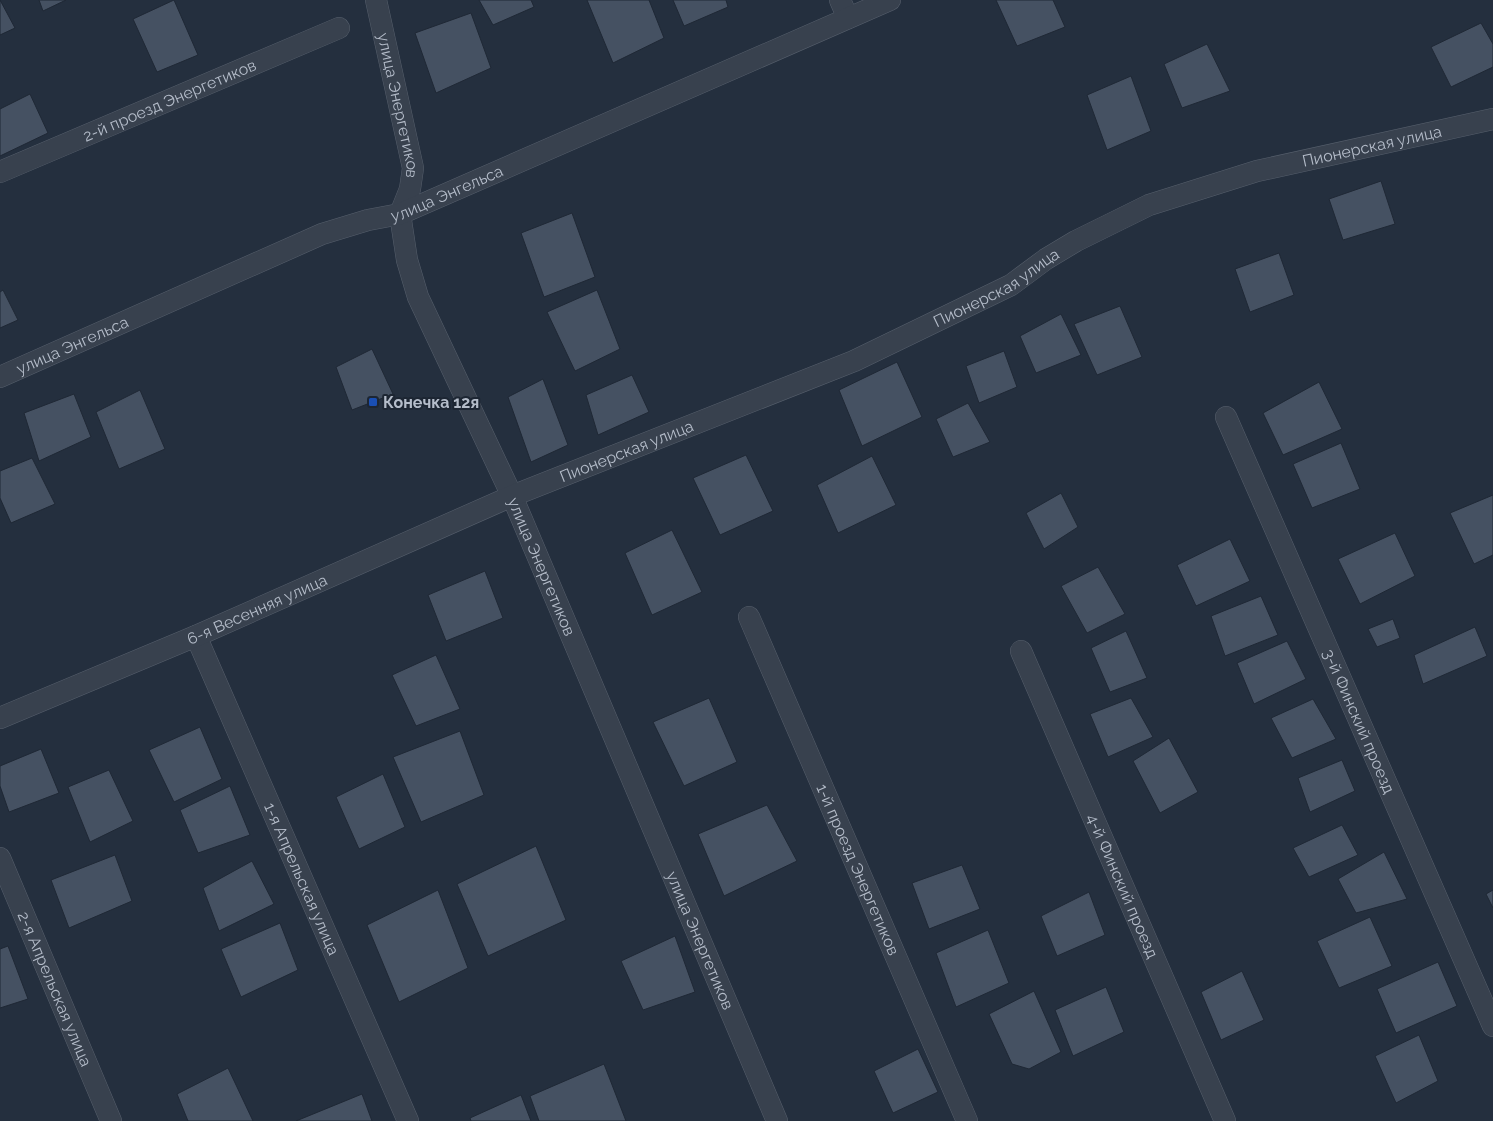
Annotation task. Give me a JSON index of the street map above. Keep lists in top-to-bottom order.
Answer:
{
  "streets": {
    "street": [
      "2-й проезд Энергетиков",
      "улица Энергетиков",
      "Пионерская улица",
      "улица Энгельса",
      "6-я Весенняя улица",
      "3-й Финский проезд",
      "1-й проезд Энергетиков",
      "1-я Апрельская улица",
      "4-й Финский проезд",
      "2-я Апрельская улица"
    ]
  },
  "crossings": [
    ["улица Энергетиков", "Пионерская улица"],
    ["улица Энергетиков", "улица Энгельса"],
    ["улица Энергетиков", "6-я Весенняя улица"],
    ["Пионерская улица", "6-я Весенняя улица"],
    ["6-я Весенняя улица", "1-я Апрельская улица"]
  ],
  "places": {
    "transit": ["Конечка 12я"]
  }
}
